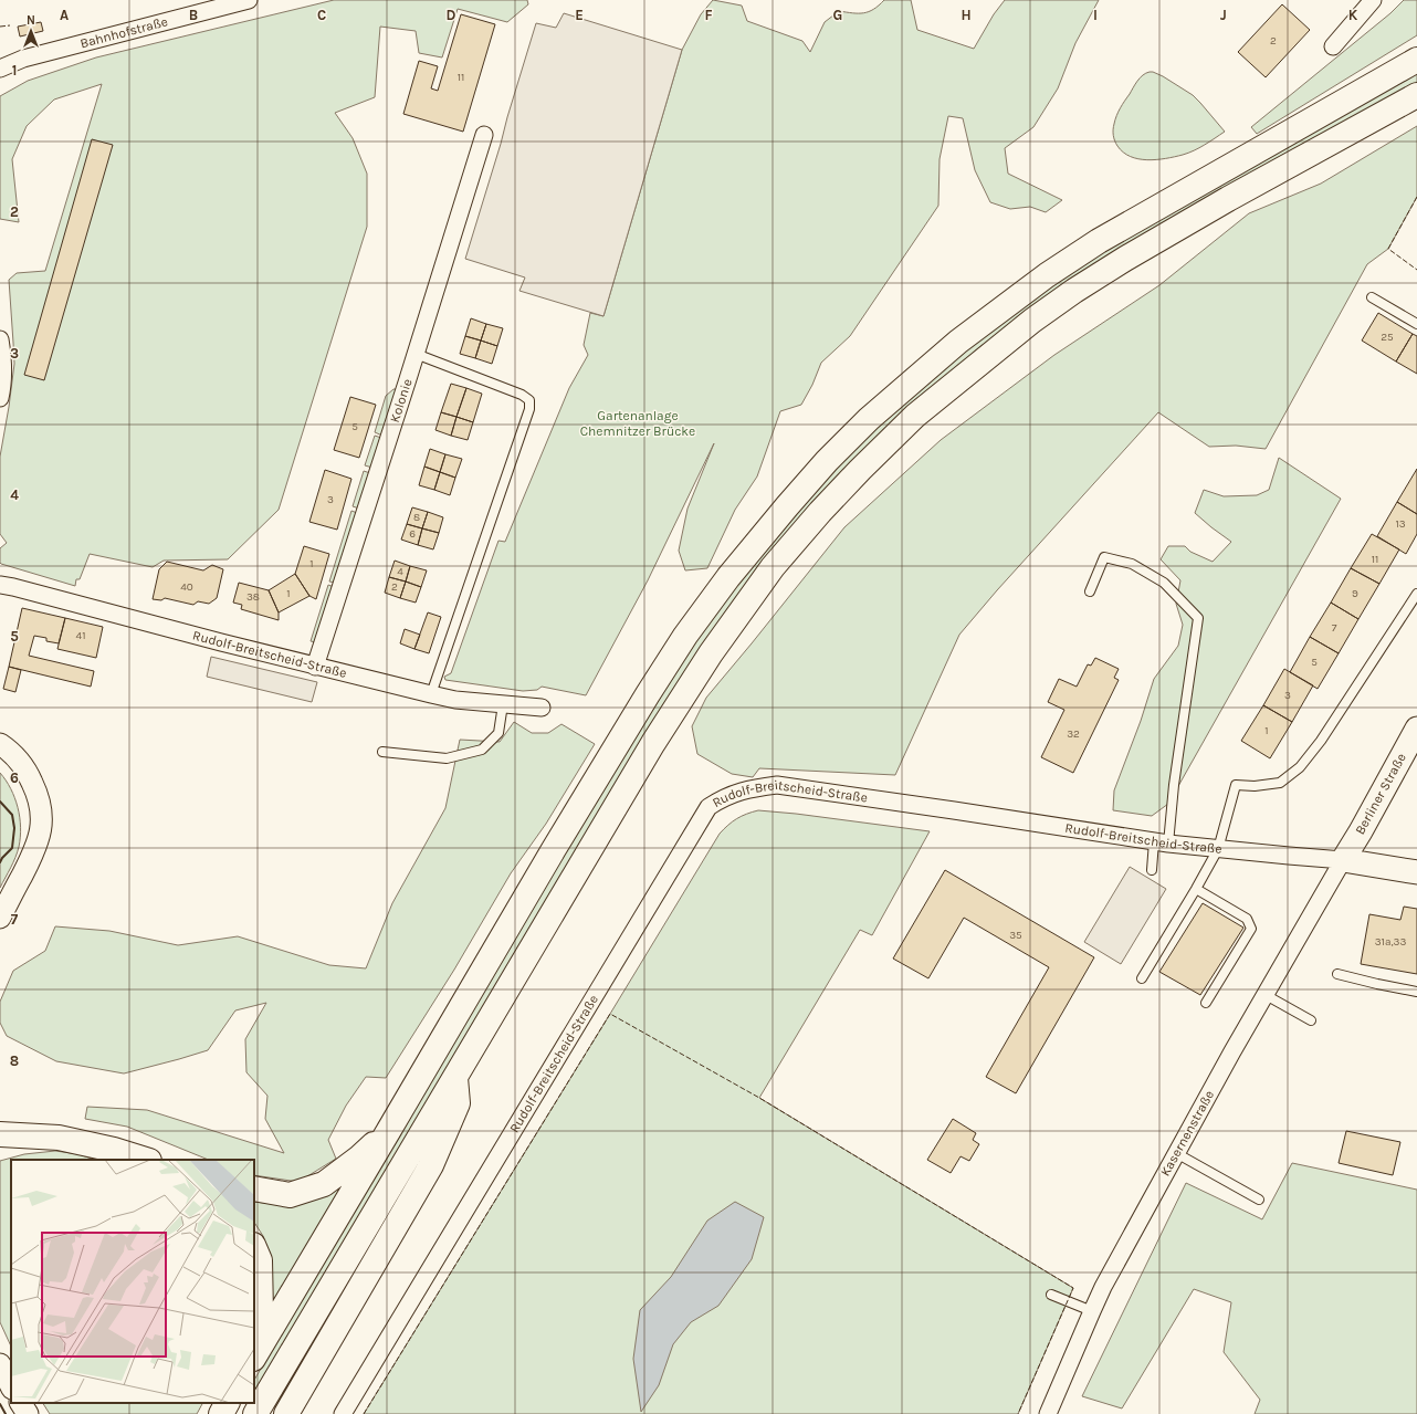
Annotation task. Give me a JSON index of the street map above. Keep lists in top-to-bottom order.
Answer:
{
  "streets": {
    "main road": ["Rudolf-Breitscheid-Straße", "Berliner Straße"],
    "street": ["Bahnhofstraße", "Kolonie", "Kasernenstraße"]
  },
  "crossings": [
    ["Kolonie", "Rudolf-Breitscheid-Straße"],
    ["Rudolf-Breitscheid-Straße", "Berliner Straße"],
    ["Rudolf-Breitscheid-Straße", "Kasernenstraße"],
    ["Berliner Straße", "Kasernenstraße"]
  ],
  "parks": ["Gartenanlage Chemnitzer Brücke"],
  "house_numbers": [
    "2",
    "11",
    "25",
    "5",
    "3",
    "8",
    "13",
    "6",
    "11",
    "1",
    "4",
    "40",
    "2",
    "1",
    "9",
    "38",
    "7",
    "41",
    "5",
    "3",
    "1",
    "32",
    "35",
    "31a,33"
  ],
  "north": "top",
  "grid": {
    "columns": [
      "A",
      "B",
      "C",
      "D",
      "E",
      "F",
      "G",
      "H",
      "I",
      "J",
      "K"
    ],
    "rows": [
      "1",
      "2",
      "3",
      "4",
      "5",
      "6",
      "7",
      "8"
    ]
  }
}
